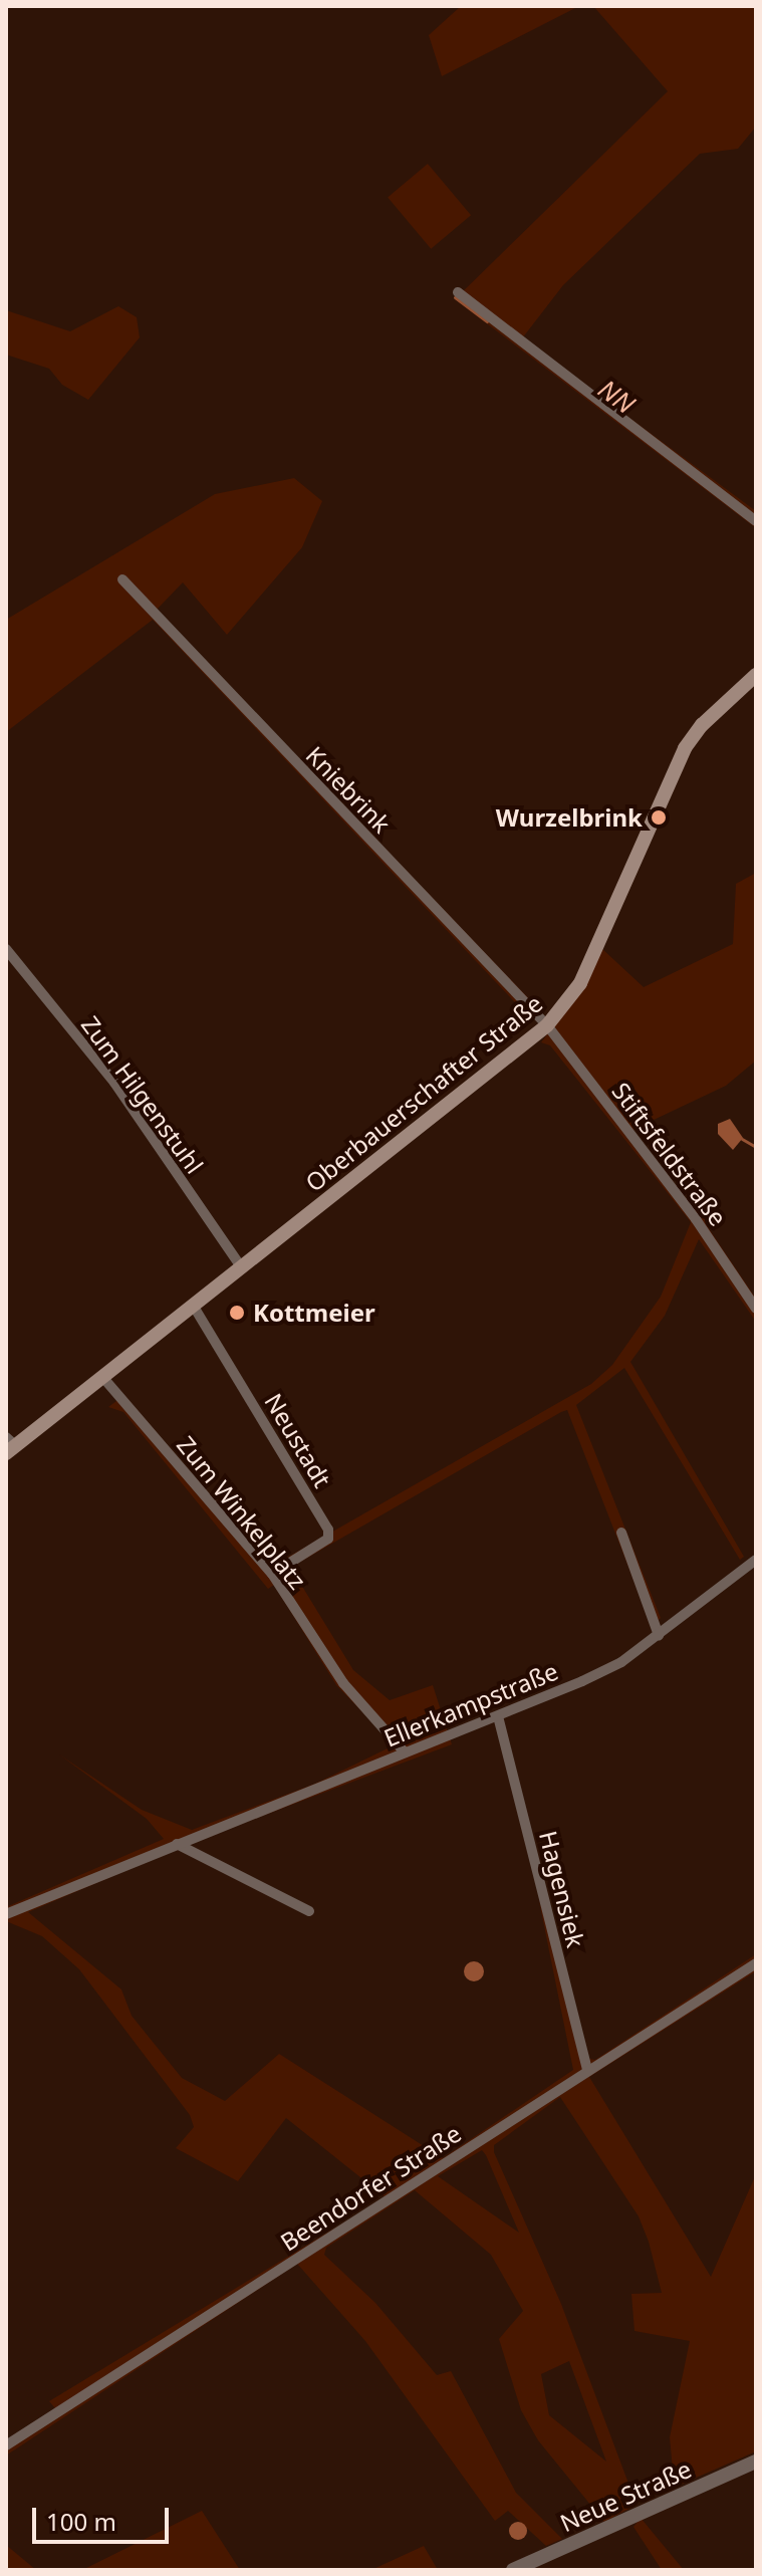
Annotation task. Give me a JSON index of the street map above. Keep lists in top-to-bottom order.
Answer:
{
  "streets": {
    "main road": ["Oberbauerschafter Straße"],
    "street": [
      "Kniebrink",
      "Zum Hilgenstuhl",
      "Stiftsfeldstraße",
      "Neustadt",
      "Zum Winkelplatz",
      "Ellerkampstraße",
      "Hagensiek",
      "Beendorfer Straße",
      "Neue Straße"
    ]
  },
  "crossings": [
    ["Kniebrink", "Oberbauerschafter Straße"],
    ["Kniebrink", "Stiftsfeldstraße"],
    ["Oberbauerschafter Straße", "Zum Hilgenstuhl"],
    ["Oberbauerschafter Straße", "Stiftsfeldstraße"],
    ["Oberbauerschafter Straße", "Neustadt"],
    ["Oberbauerschafter Straße", "Zum Winkelplatz"],
    ["Neustadt", "Zum Winkelplatz"],
    ["Zum Winkelplatz", "Ellerkampstraße"],
    ["Ellerkampstraße", "Hagensiek"],
    ["Hagensiek", "Beendorfer Straße"]
  ],
  "water": ["NN"],
  "places": ["Wurzelbrink", "Kottmeier"],
  "scale_bar": "100 m"
}
